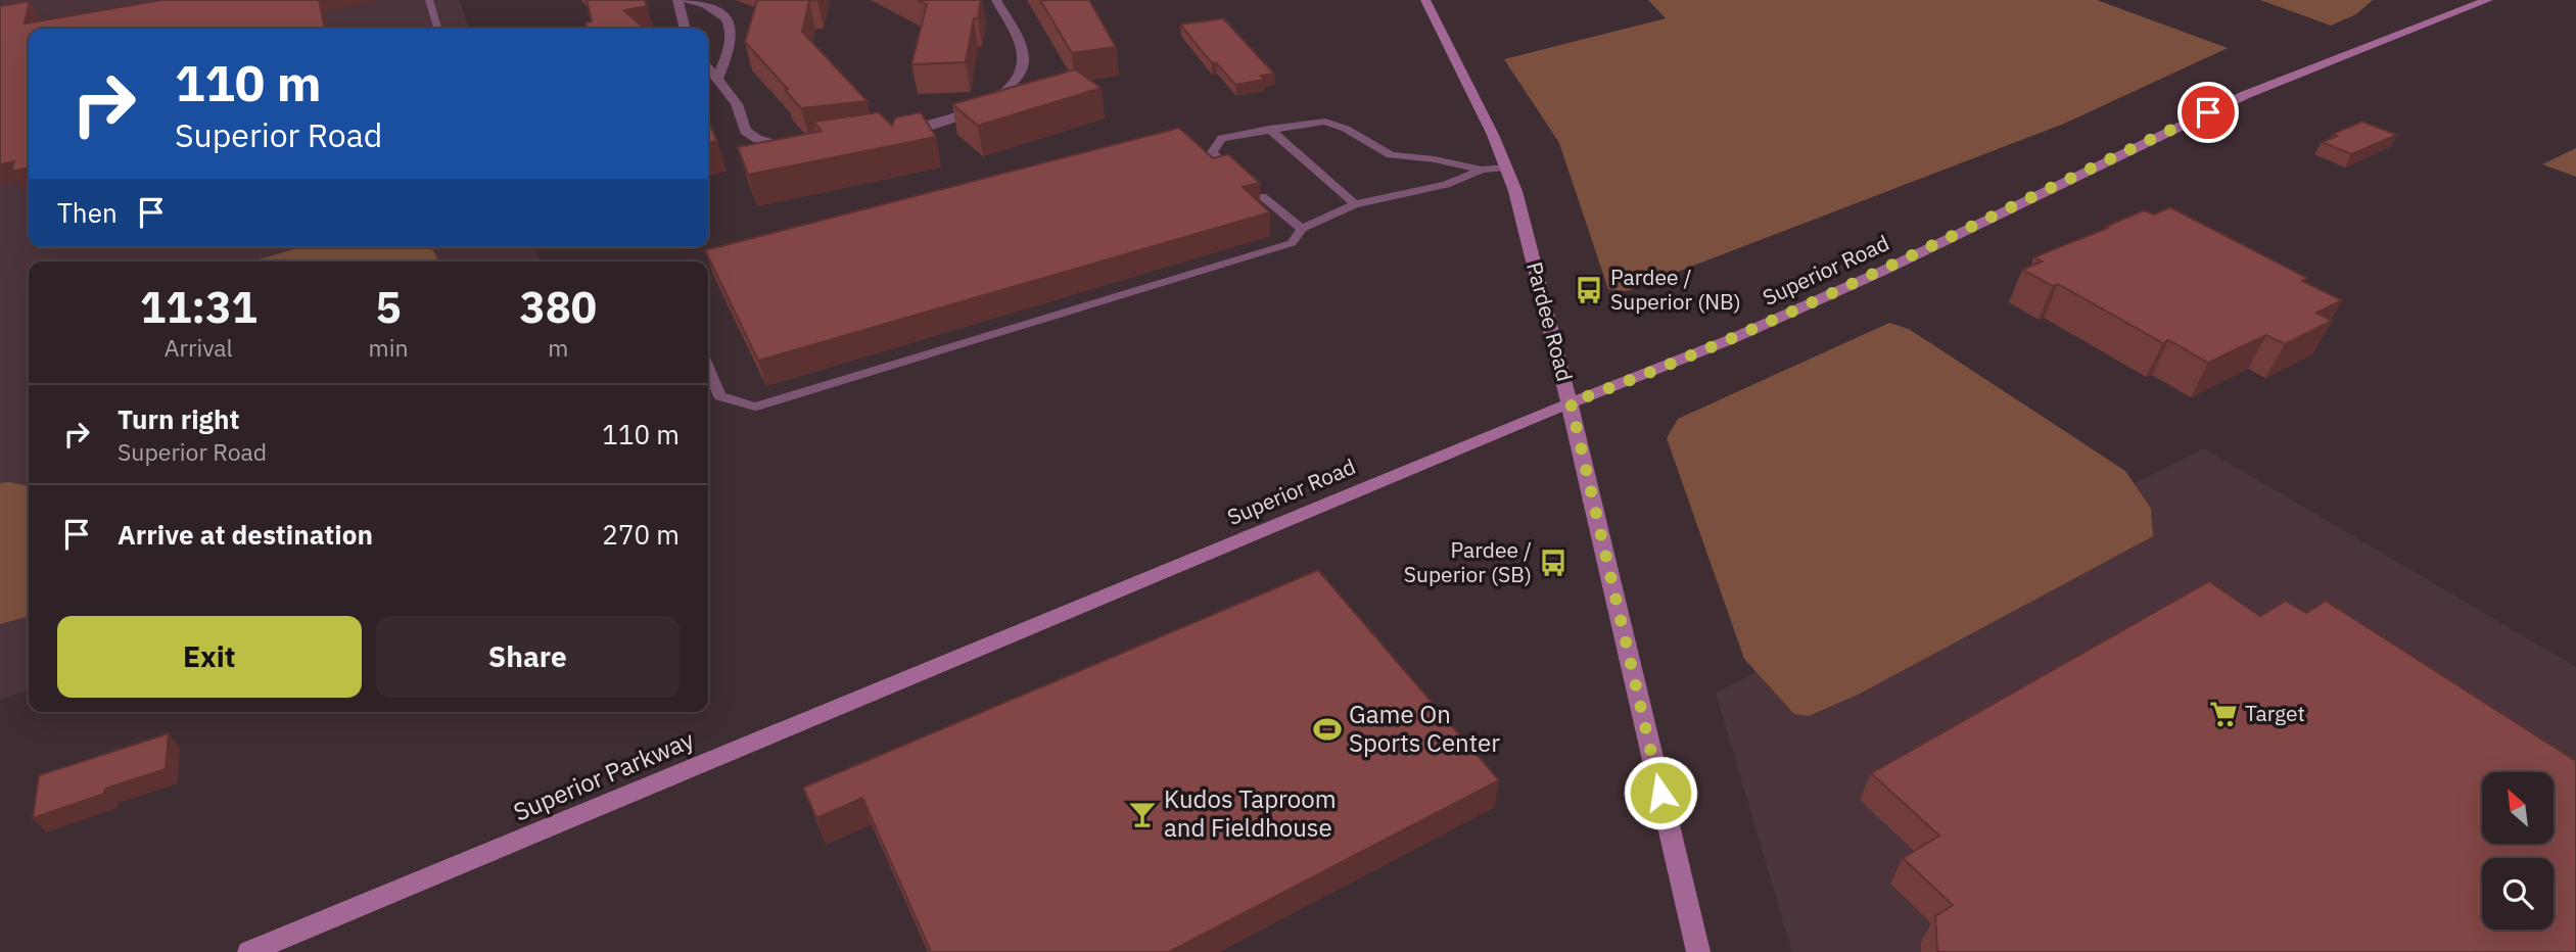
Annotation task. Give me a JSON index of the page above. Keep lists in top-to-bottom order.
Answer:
{
  "streets": {
    "main road": ["Superior Road", "Pardee Road", "Superior Parkway"]
  },
  "crossings": [
    ["Superior Road", "Pardee Road"],
    ["Superior Road", "Superior Parkway"]
  ],
  "places": {
    "bus stop": ["Pardee / Superior (NB)", "Pardee / Superior (SB)"],
    "supermarket": ["Target"],
    "sports": ["Game On Sports Center"],
    "bar": ["Kudos Taproom and Fieldhouse"]
  },
  "north": "top left",
  "page": {
    "turn": ["110 m", "Superior Road"],
    "then": "Then",
    "eta": [
      "11:31",
      "Arrival",
      "5",
      "min",
      "380",
      "m"
    ],
    "list": [
      {
        "name": "Turn right",
        "note": "Superior Road",
        "value": "110 m"
      },
      {
        "name": "Arrive at destination",
        "value": "270 m"
      }
    ],
    "buttons": ["Exit", "Share"]
  }
}
